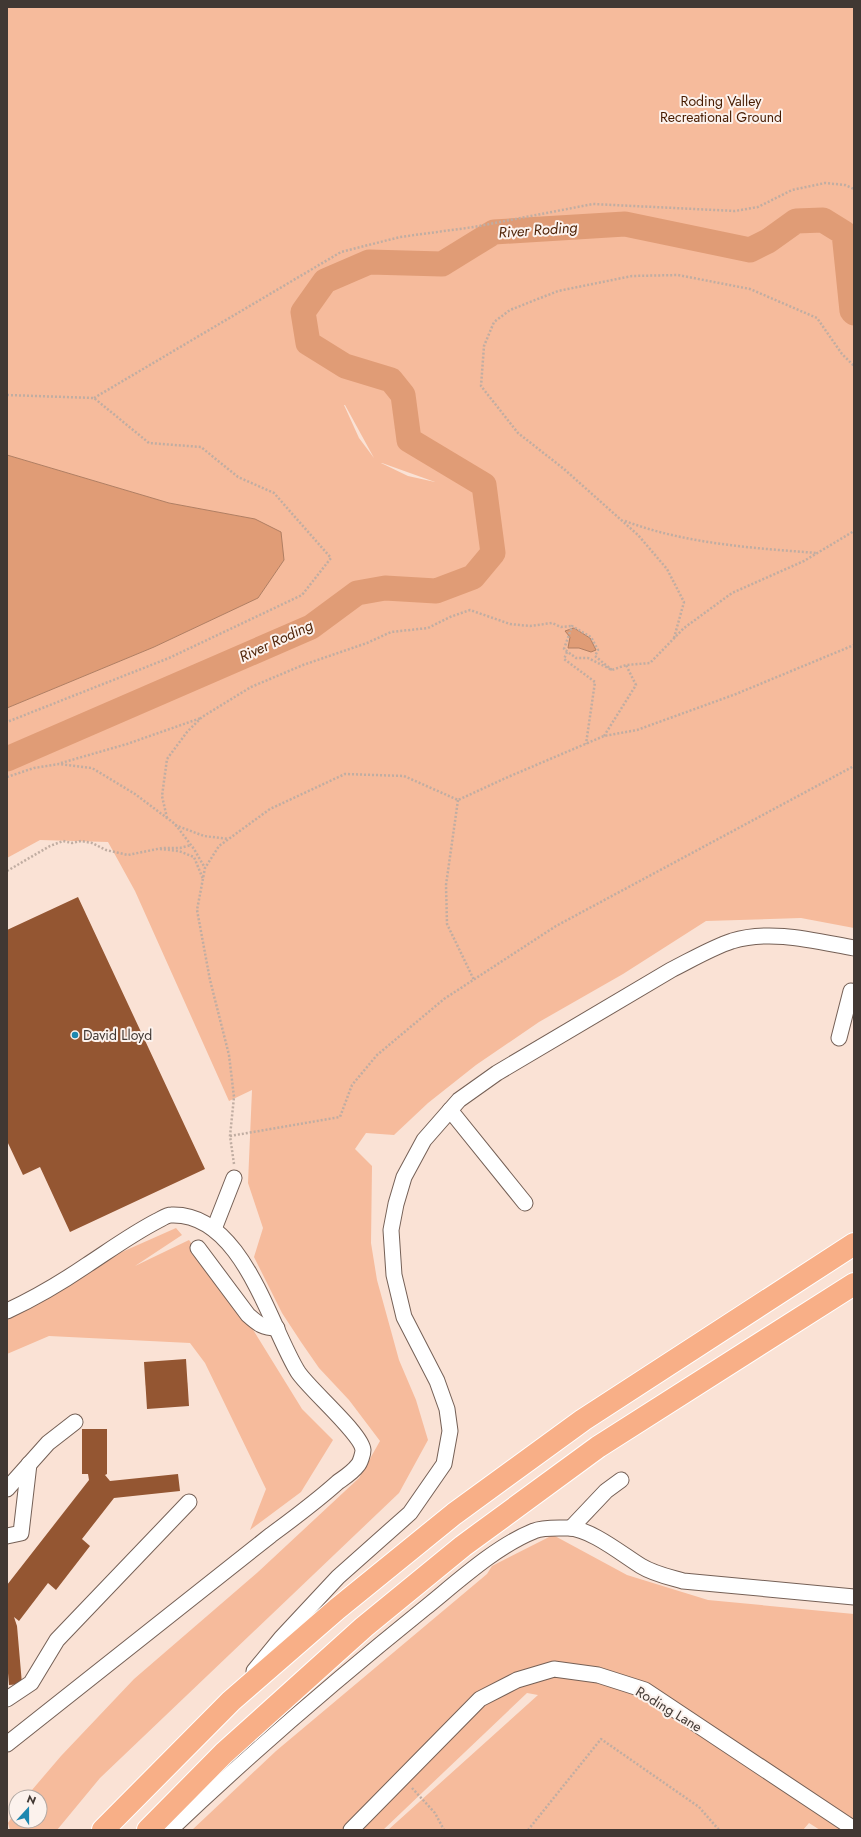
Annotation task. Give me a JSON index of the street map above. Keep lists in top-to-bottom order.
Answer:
{
  "streets": {
    "street": ["Roding Lane"]
  },
  "water": ["River Roding"],
  "parks": ["Roding Valley Recreational Ground"],
  "places": ["David Lloyd"],
  "north": "top"
}
